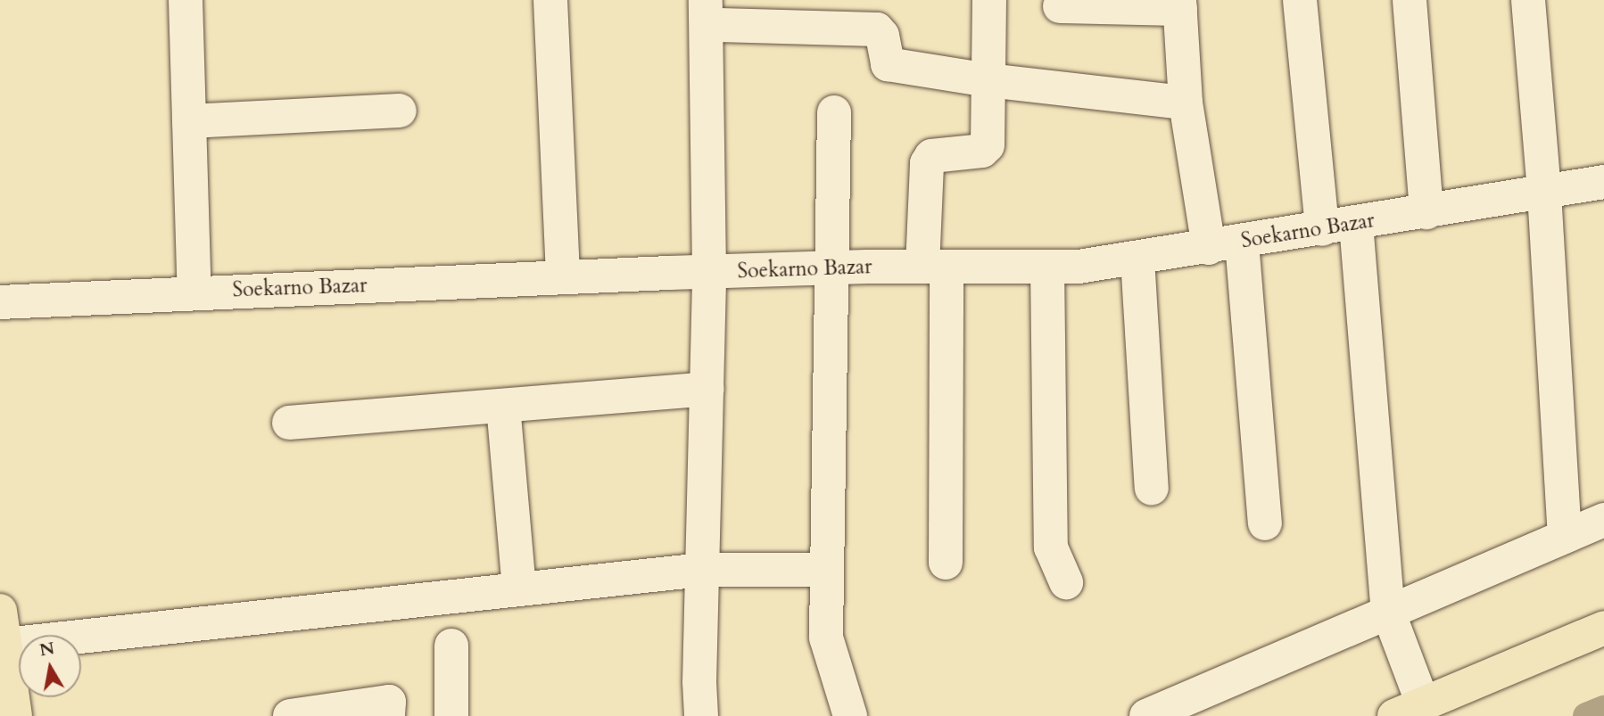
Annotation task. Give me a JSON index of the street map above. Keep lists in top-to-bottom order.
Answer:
{
  "streets": {
    "street": ["Soekarno Bazar"]
  },
  "north": "top"
}
